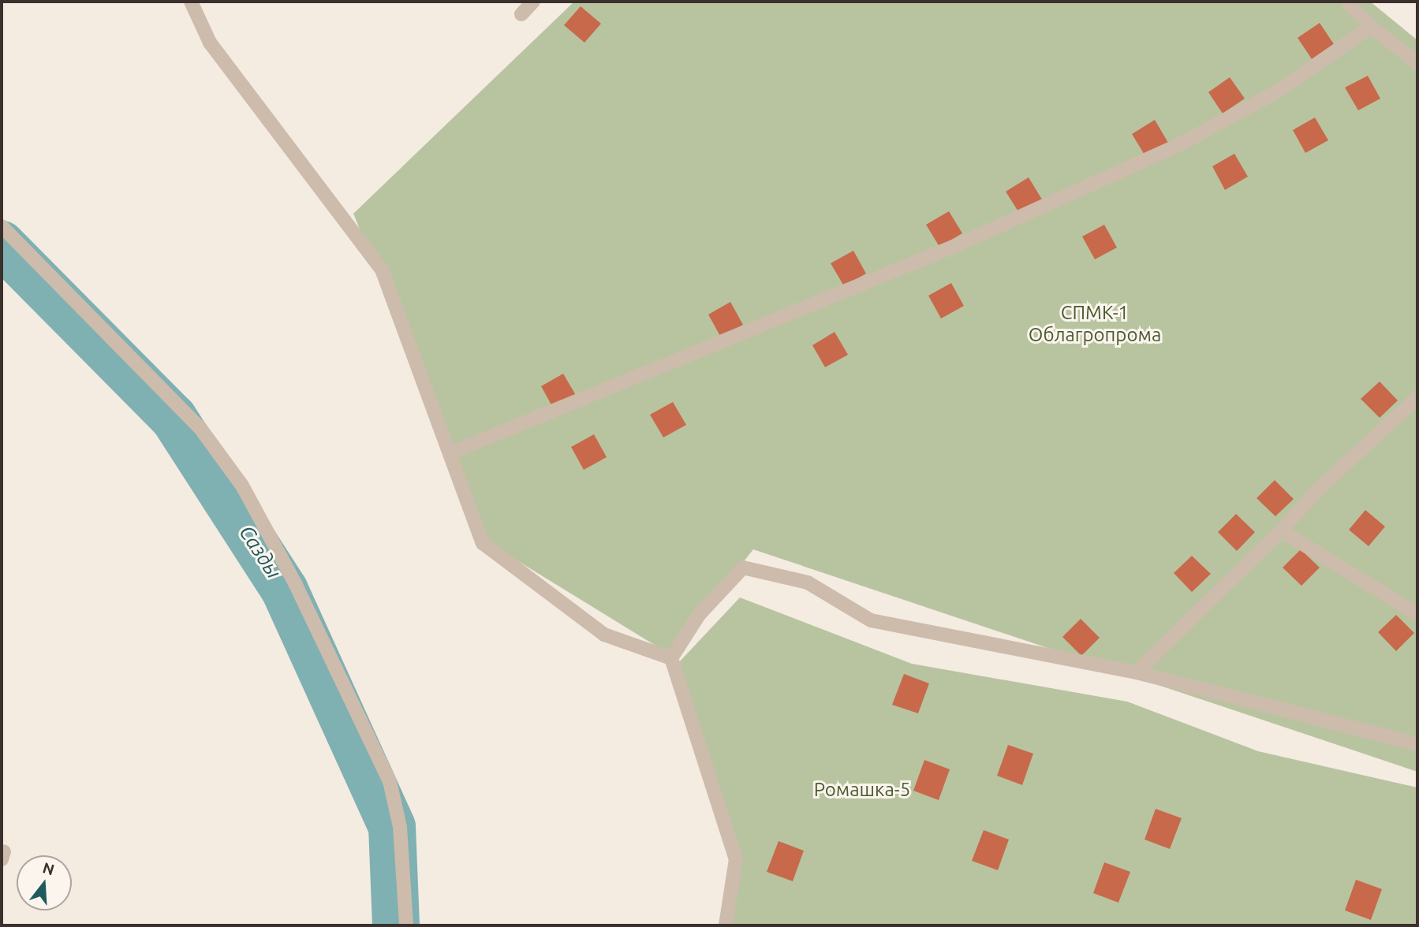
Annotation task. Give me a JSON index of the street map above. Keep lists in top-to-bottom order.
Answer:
{
  "water": ["Сазды"],
  "parks": ["СПМК-1 Облагропрома", "Ромашка-5"],
  "north": "top"
}
